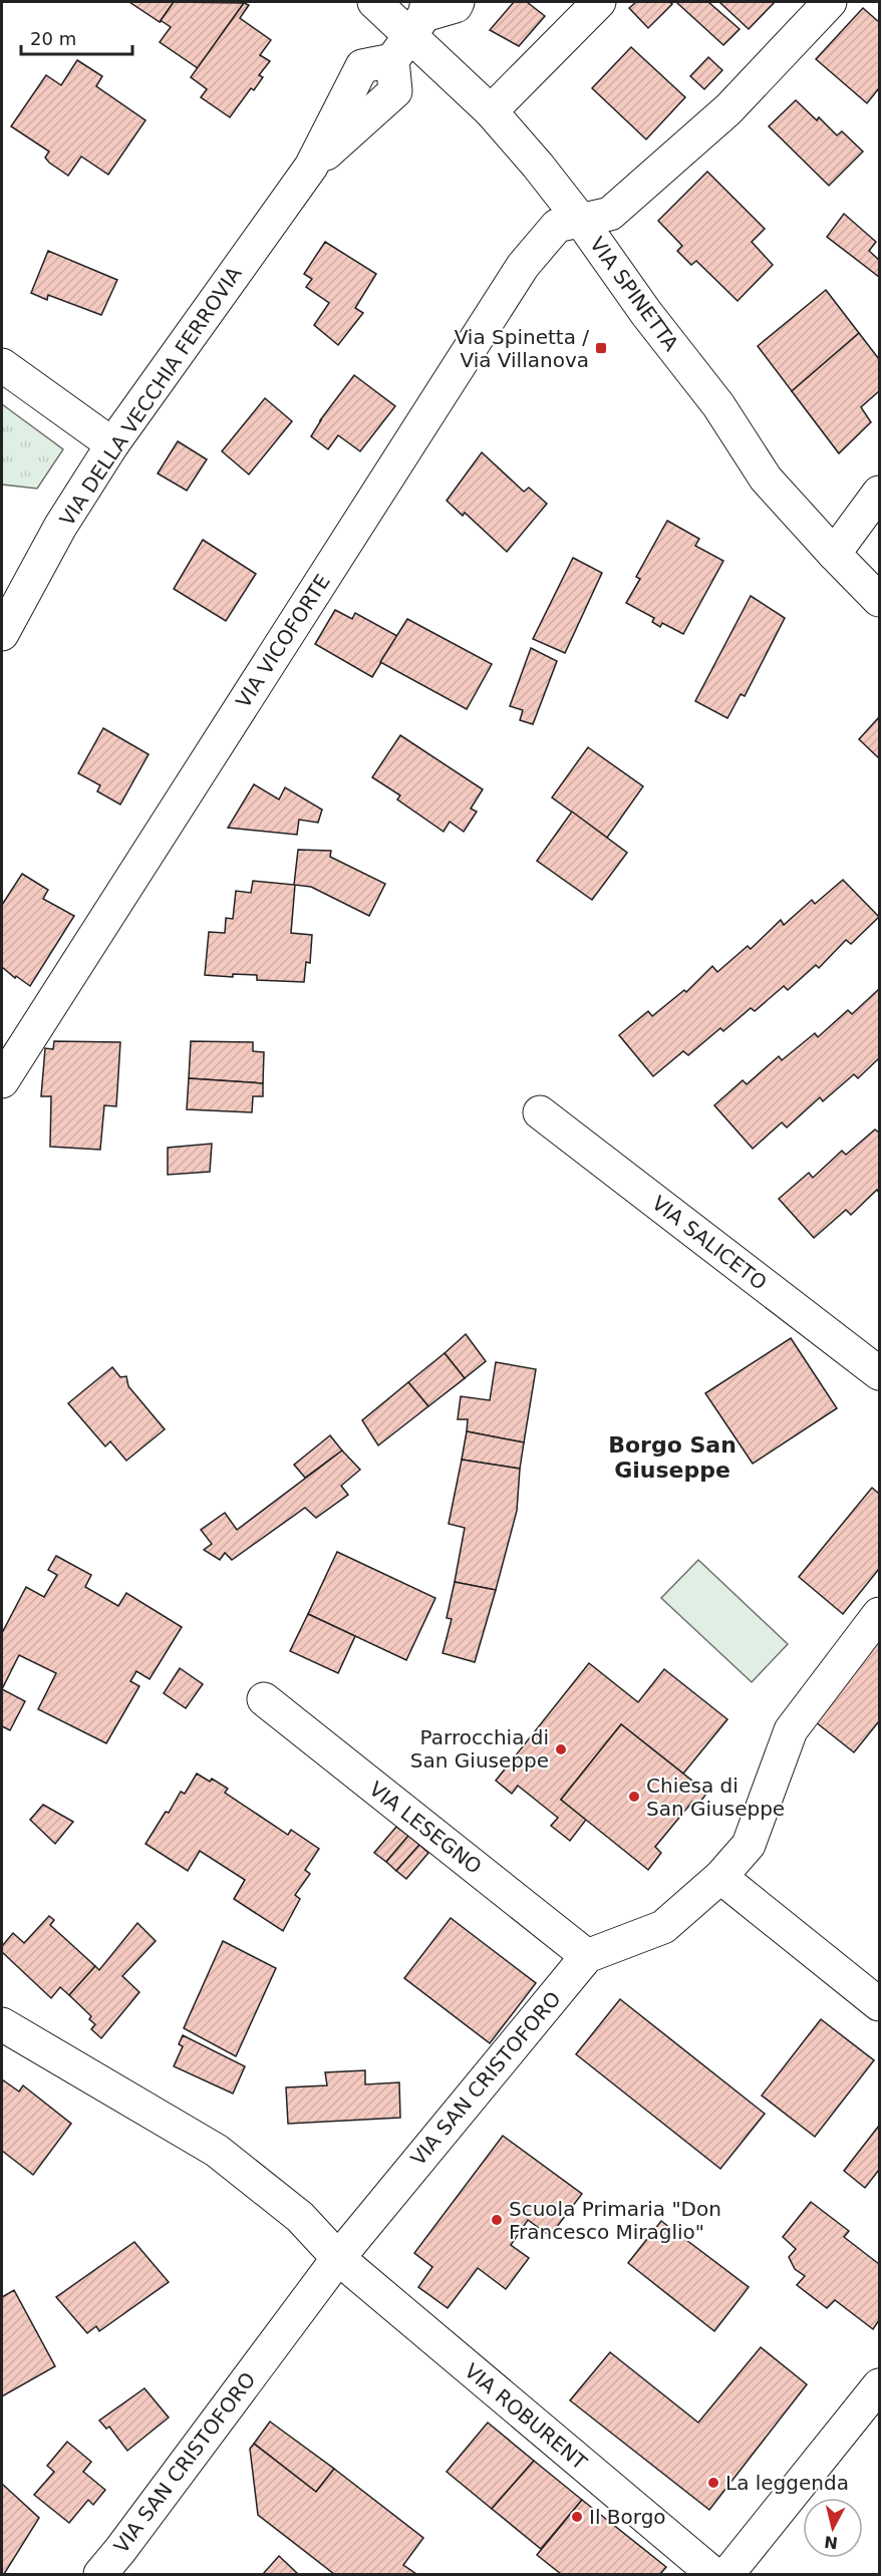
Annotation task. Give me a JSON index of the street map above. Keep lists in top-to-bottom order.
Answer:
{
  "streets": {
    "street": [
      "VIA SPINETTA",
      "VIA DELLA VECCHIA FERROVIA",
      "VIA VICOFORTE",
      "VIA SALICETO",
      "VIA LESEGNO",
      "VIA SAN CRISTOFORO",
      "VIA ROBURENT"
    ]
  },
  "crossings": [
    ["VIA SPINETTA", "VIA DELLA VECCHIA FERROVIA"],
    ["VIA SPINETTA", "VIA VICOFORTE"],
    ["VIA LESEGNO", "VIA SAN CRISTOFORO"],
    ["VIA SAN CRISTOFORO", "VIA ROBURENT"]
  ],
  "districts": ["Borgo San Giuseppe"],
  "places": {
    "transit": ["Via Spinetta / Via Villanova"],
    "other": [
      "Parrocchia di San Giuseppe",
      "Chiesa di San Giuseppe",
      "Scuola Primaria \"Don Francesco Miraglio\"",
      "La leggenda",
      "Il Borgo"
    ]
  },
  "scale_bar": "20 m",
  "north": "bottom"
}
